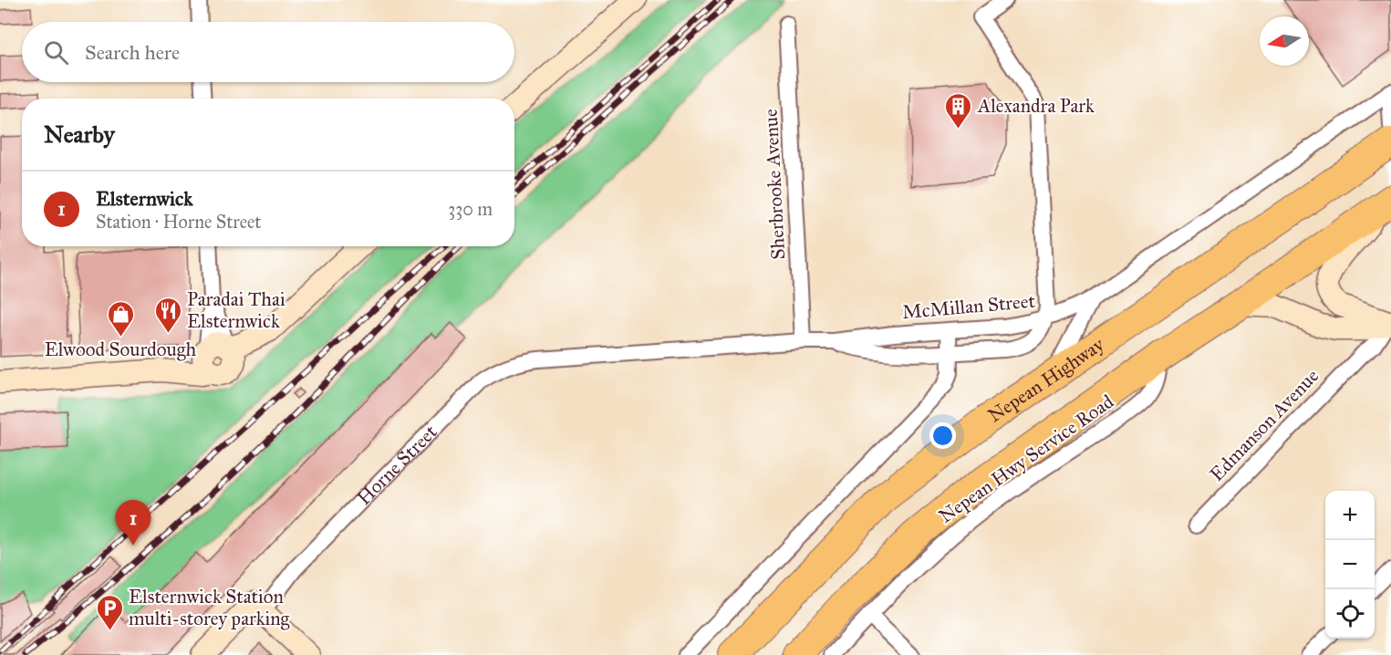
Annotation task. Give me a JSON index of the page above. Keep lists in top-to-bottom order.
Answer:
{
  "streets": {
    "highway": ["Nepean Highway"],
    "street": [
      "Sherbrooke Avenue",
      "McMillan Street",
      "Edmanson Avenue",
      "Nepean Hwy Service Road",
      "Horne Street"
    ]
  },
  "crossings": [
    ["Sherbrooke Avenue", "McMillan Street"],
    ["McMillan Street", "Horne Street"]
  ],
  "places": {
    "building": ["Alexandra Park"],
    "restaurant": ["Paradai Thai Elsternwick"],
    "shop": ["Elwood Sourdough"],
    "parking": ["Elsternwick Station multi-storey parking"]
  },
  "north": "left",
  "page": {
    "search": "Search here",
    "heading": "Nearby",
    "list": [
      {
        "mark": "1",
        "name": "Elsternwick",
        "note": "Station · Horne Street",
        "value": "330 m"
      }
    ],
    "map_buttons": ["+", "−"],
    "pins": "1"
  }
}
